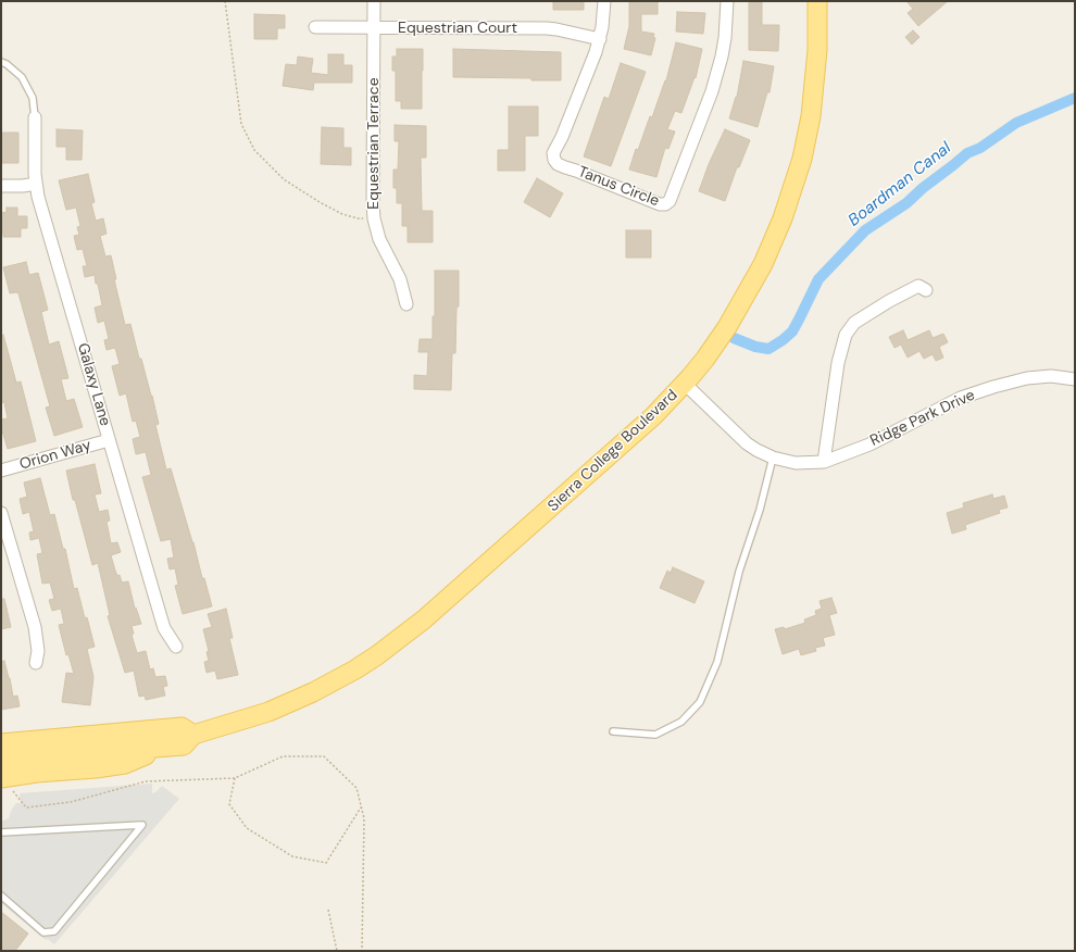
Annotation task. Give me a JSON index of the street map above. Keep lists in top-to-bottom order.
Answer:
{
  "streets": {
    "main road": ["Sierra College Boulevard"],
    "street": [
      "Equestrian Court",
      "Equestrian Terrace",
      "Tanus Circle",
      "Galaxy Lane",
      "Ridge Park Drive",
      "Orion Way"
    ]
  },
  "crossings": [
    ["Equestrian Court", "Equestrian Terrace"],
    ["Equestrian Court", "Tanus Circle"],
    ["Galaxy Lane", "Orion Way"],
    ["Ridge Park Drive", "Sierra College Boulevard"]
  ],
  "water": ["Boardman Canal"]
}
